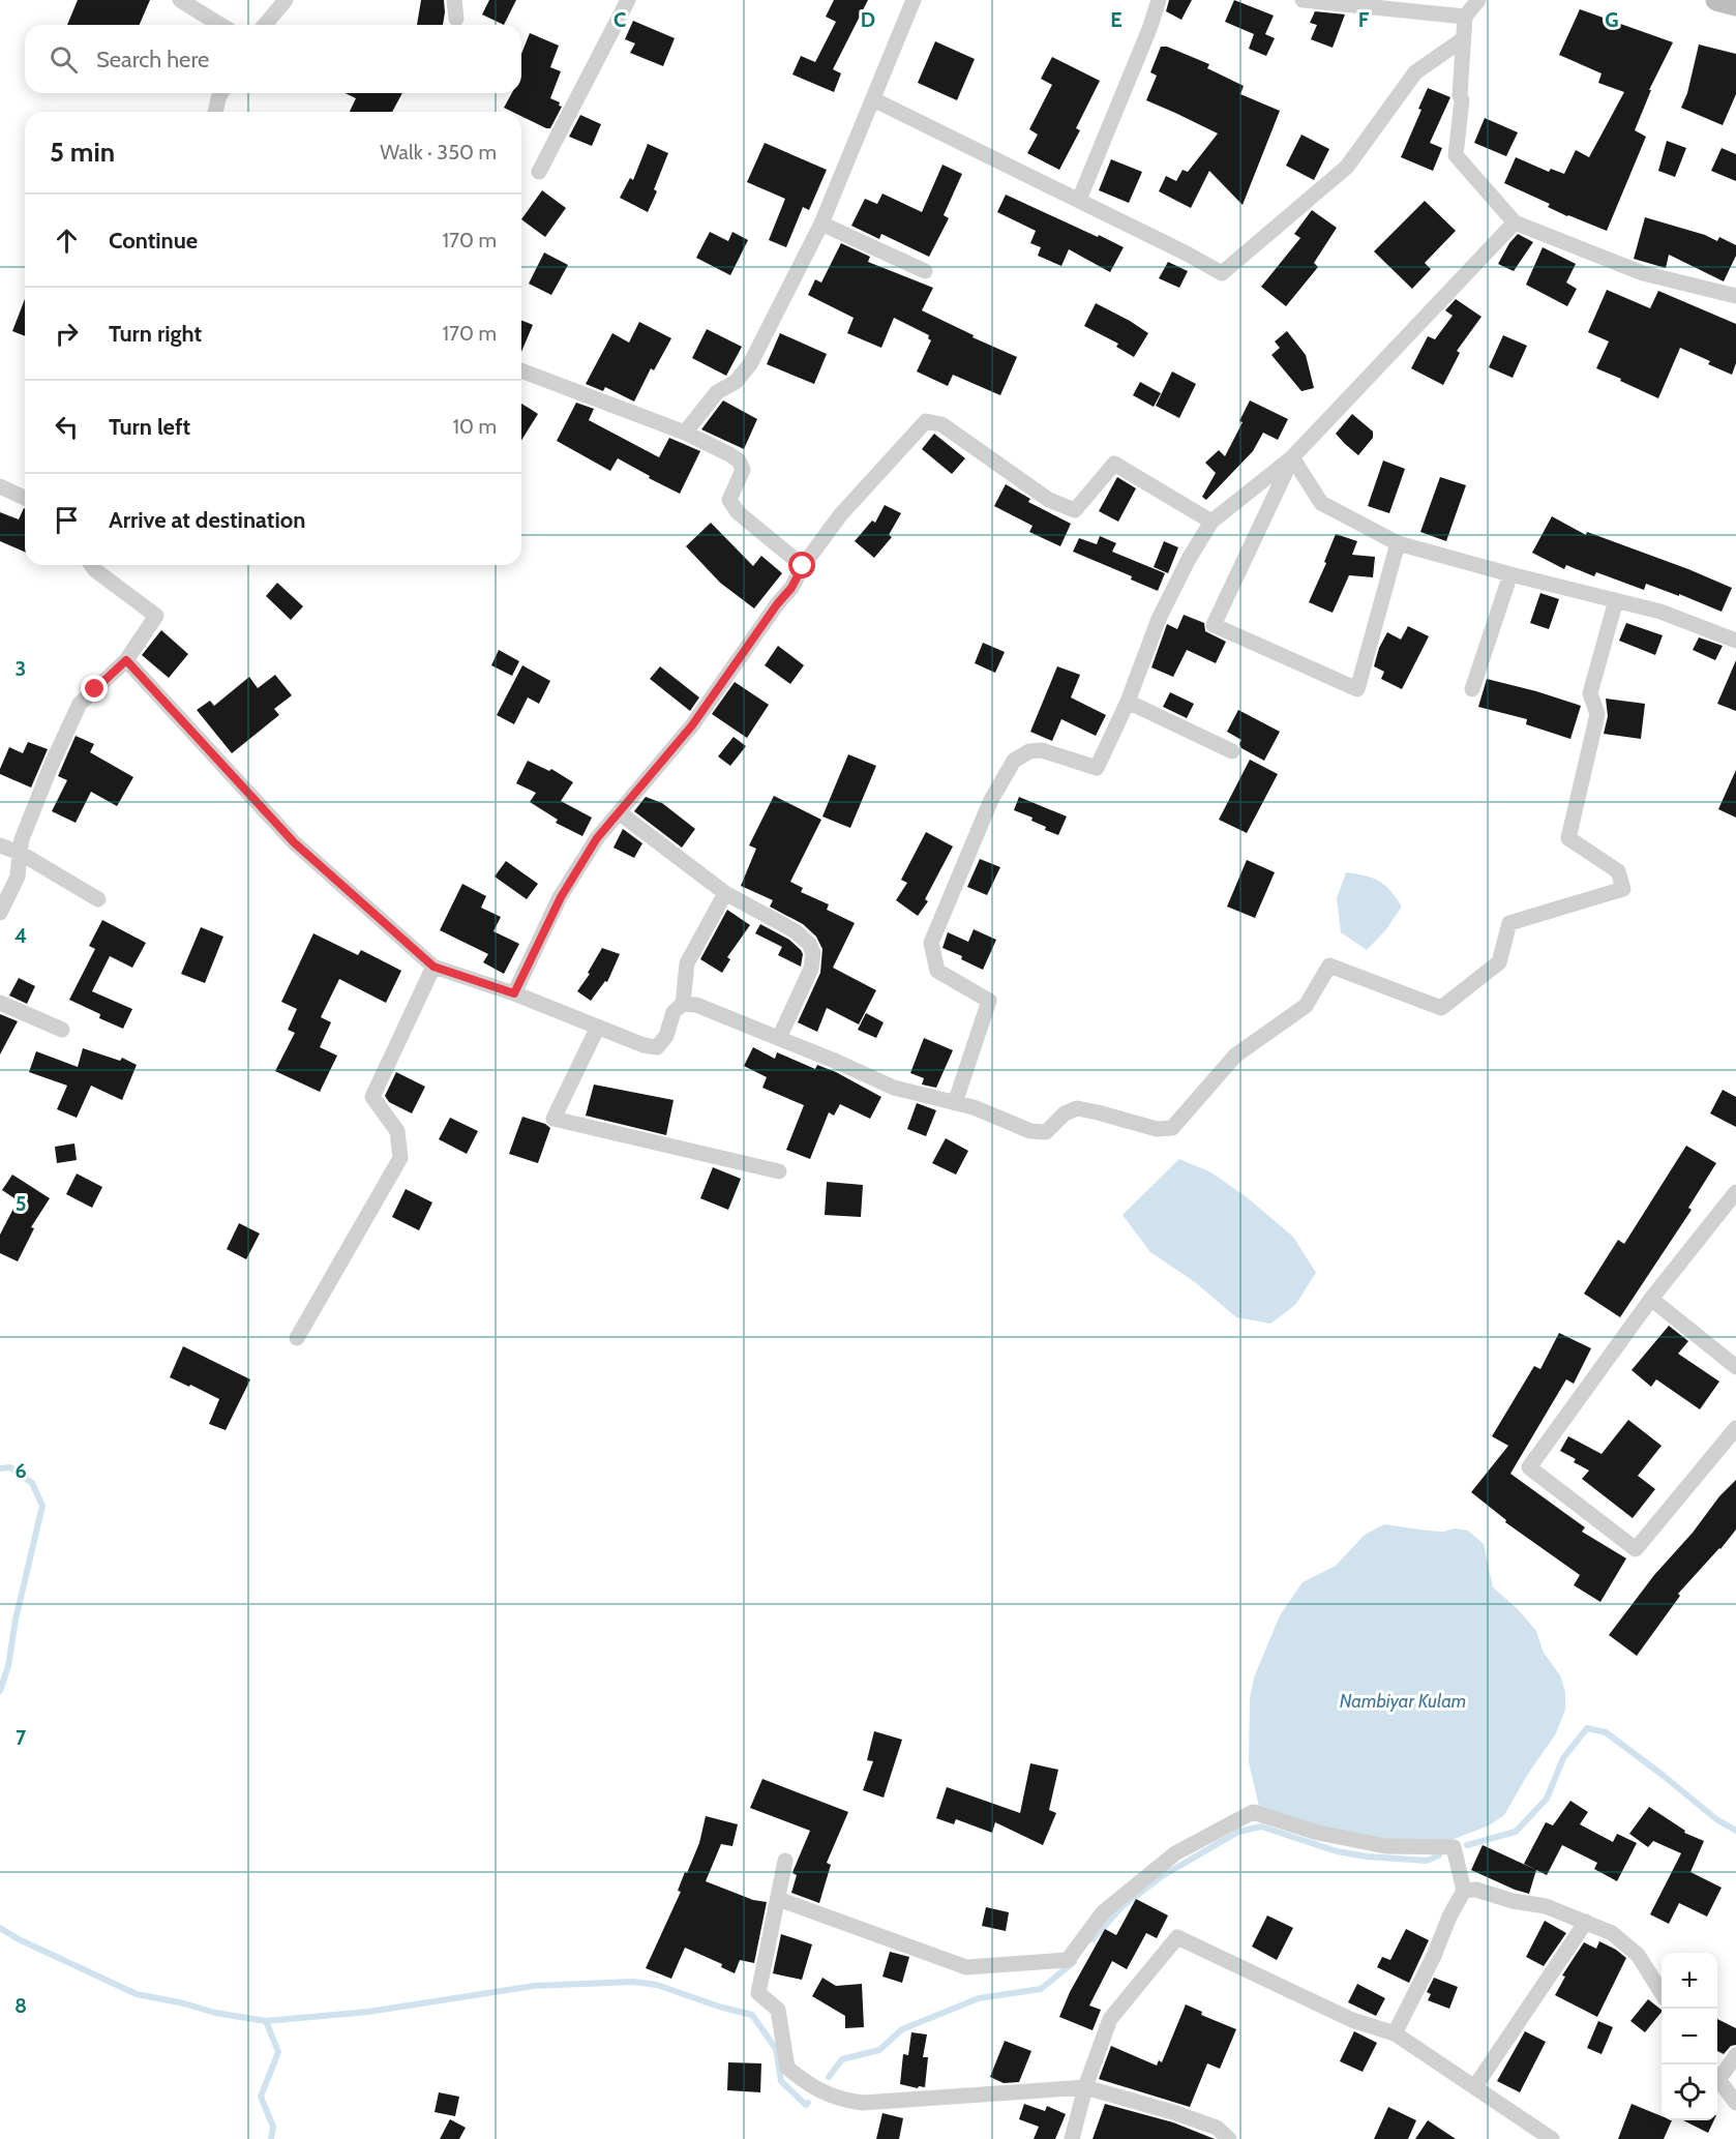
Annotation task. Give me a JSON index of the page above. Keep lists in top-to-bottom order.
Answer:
{
  "water": ["Nambiyar Kulam"],
  "page": {
    "search": "Search here",
    "heading": ["5 min", "Walk · 350 m"],
    "list": [
      ["Continue", "170 m"],
      ["Turn right", "170 m"],
      ["Turn left", "10 m"],
      "Arrive at destination"
    ],
    "map_buttons": ["+", "−"]
  },
  "grid": {
    "columns": [
      "C",
      "D",
      "E",
      "F",
      "G"
    ],
    "rows": [
      "3",
      "4",
      "5",
      "6",
      "7",
      "8"
    ]
  }
}
